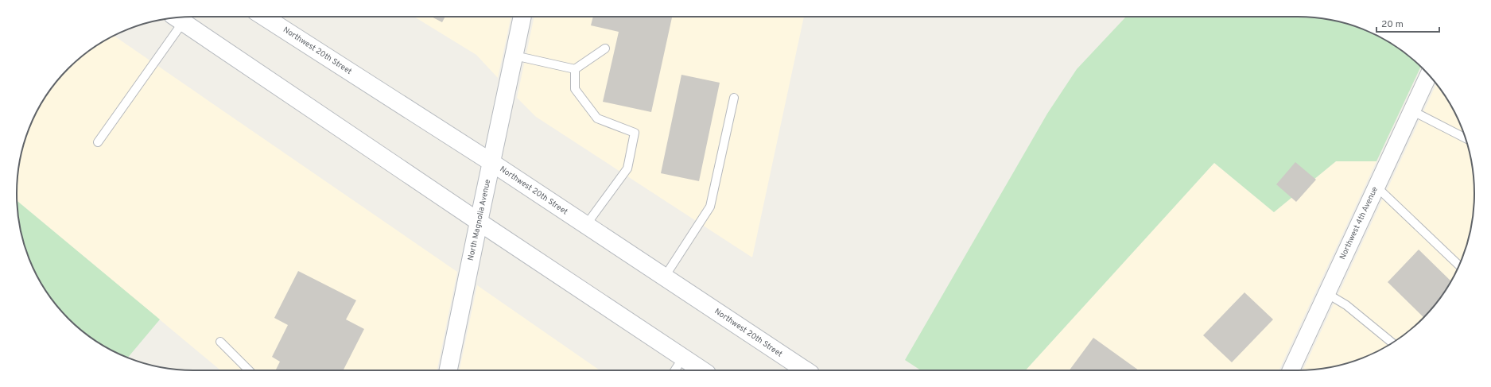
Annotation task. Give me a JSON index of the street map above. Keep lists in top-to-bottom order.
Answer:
{
  "streets": {
    "main road": ["Northwest 20th Street", "North Magnolia Avenue"],
    "street": ["Northwest 4th Avenue"]
  },
  "crossings": [
    ["Northwest 20th Street", "North Magnolia Avenue"]
  ],
  "scale_bar": "20 m"
}
